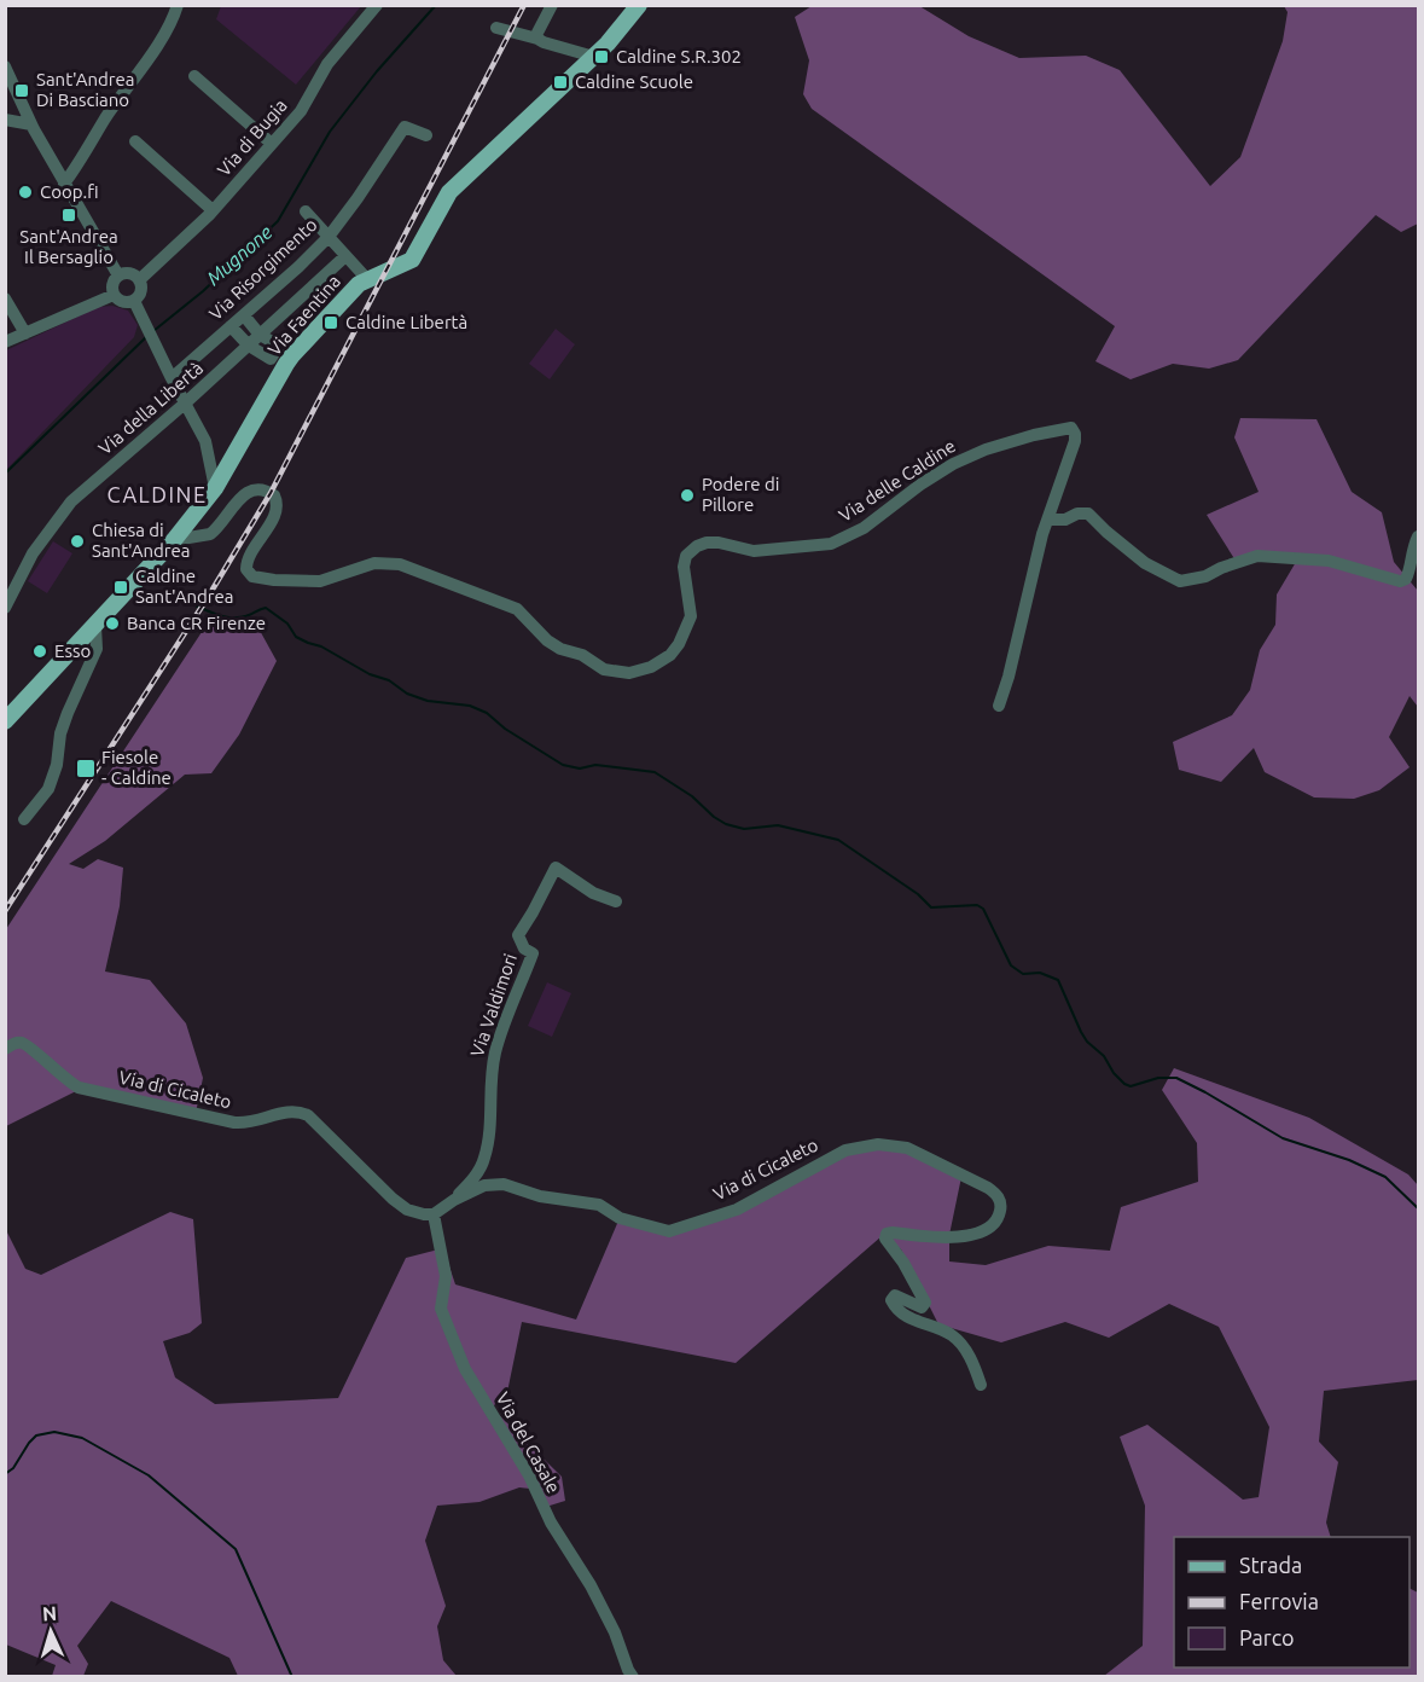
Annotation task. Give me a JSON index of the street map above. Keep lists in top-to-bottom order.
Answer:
{
  "streets": {
    "main road": ["Via Faentina"],
    "street": [
      "Via di Bugia",
      "Via Risorgimento",
      "Via della Libertà",
      "Via delle Caldine",
      "Via Valdimori",
      "Via di Cicaleto",
      "Via del Casale"
    ]
  },
  "crossings": [
    ["Via Faentina", "Via delle Caldine"],
    ["Via Valdimori", "Via di Cicaleto"],
    ["Via di Cicaleto", "Via del Casale"]
  ],
  "districts": ["CALDINE"],
  "water": ["Mugnone"],
  "places": {
    "transit": [
      "Caldine S.R.302",
      "Caldine Scuole",
      "Sant'Andrea Di Basciano",
      "Sant'Andrea Il Bersaglio",
      "Caldine Libertà",
      "Caldine Sant'Andrea",
      "Fiesole - Caldine"
    ],
    "other": [
      "Coop.fi",
      "Podere di Pillore",
      "Chiesa di Sant'Andrea",
      "Banca CR Firenze",
      "Esso"
    ]
  },
  "legend": ["Strada", "Ferrovia", "Parco"],
  "north": "top"
}
